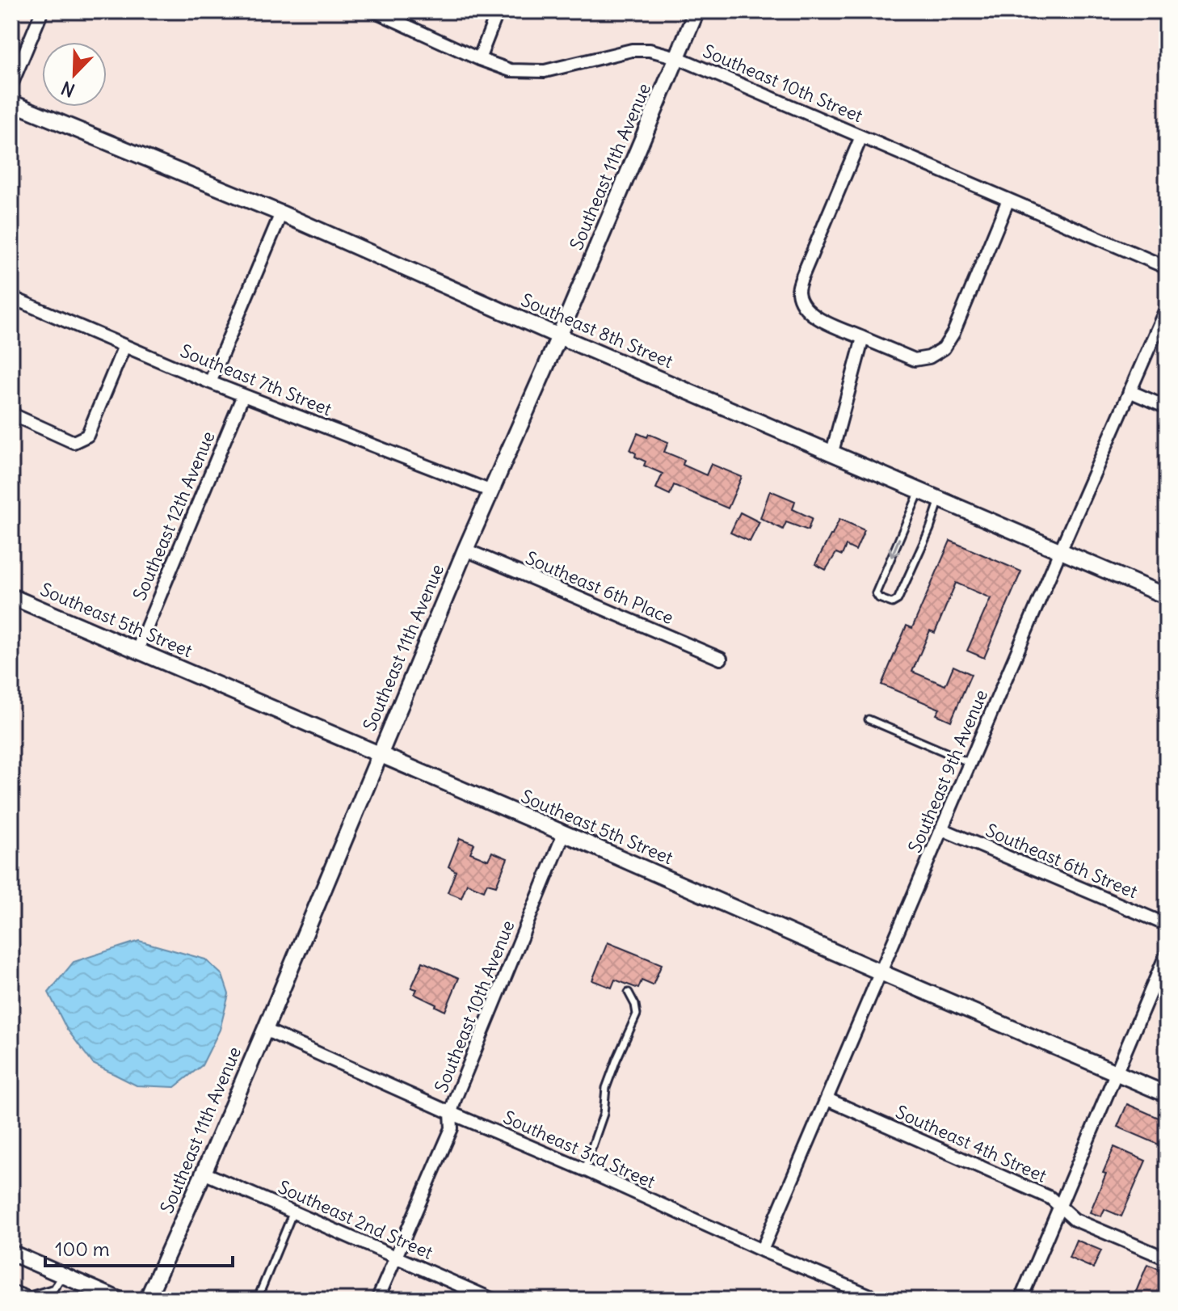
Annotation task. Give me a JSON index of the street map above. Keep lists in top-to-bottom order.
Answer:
{
  "streets": {
    "street": [
      "Southeast 10th Street",
      "Southeast 11th Avenue",
      "Southeast 8th Street",
      "Southeast 7th Street",
      "Southeast 12th Avenue",
      "Southeast 6th Place",
      "Southeast 5th Street",
      "Southeast 9th Avenue",
      "Southeast 6th Street",
      "Southeast 10th Avenue",
      "Southeast 4th Street",
      "Southeast 3rd Street",
      "Southeast 2nd Street"
    ]
  },
  "crossings": [
    ["Southeast 10th Street", "Southeast 11th Avenue"],
    ["Southeast 11th Avenue", "Southeast 8th Street"],
    ["Southeast 11th Avenue", "Southeast 7th Street"],
    ["Southeast 11th Avenue", "Southeast 6th Place"],
    ["Southeast 11th Avenue", "Southeast 5th Street"],
    ["Southeast 11th Avenue", "Southeast 3rd Street"],
    ["Southeast 11th Avenue", "Southeast 2nd Street"],
    ["Southeast 8th Street", "Southeast 9th Avenue"],
    ["Southeast 7th Street", "Southeast 12th Avenue"],
    ["Southeast 12th Avenue", "Southeast 5th Street"],
    ["Southeast 5th Street", "Southeast 9th Avenue"],
    ["Southeast 5th Street", "Southeast 10th Avenue"],
    ["Southeast 9th Avenue", "Southeast 6th Street"],
    ["Southeast 9th Avenue", "Southeast 4th Street"],
    ["Southeast 9th Avenue", "Southeast 3rd Street"],
    ["Southeast 10th Avenue", "Southeast 3rd Street"],
    ["Southeast 10th Avenue", "Southeast 2nd Street"]
  ],
  "scale_bar": "100 m",
  "north": "bottom left"
}
